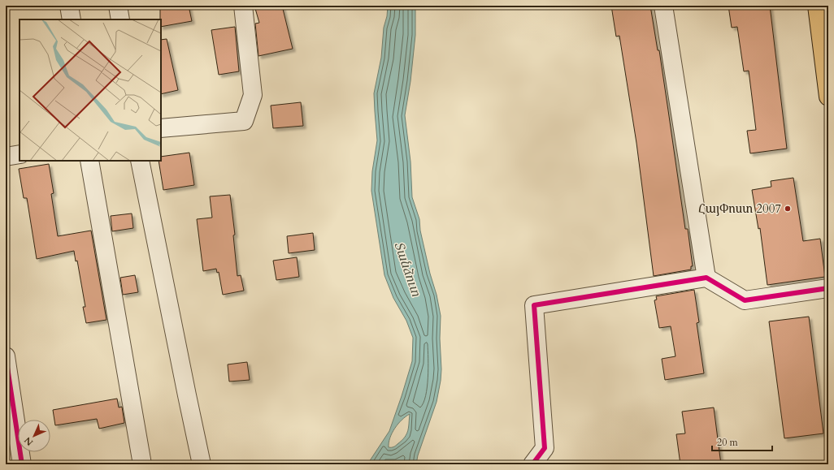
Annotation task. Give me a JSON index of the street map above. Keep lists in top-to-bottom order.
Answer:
{
  "water": ["Տանձուտ"],
  "places": ["ՀայՓոստ 2007"],
  "scale_bar": "20 m",
  "north": "bottom left"
}
